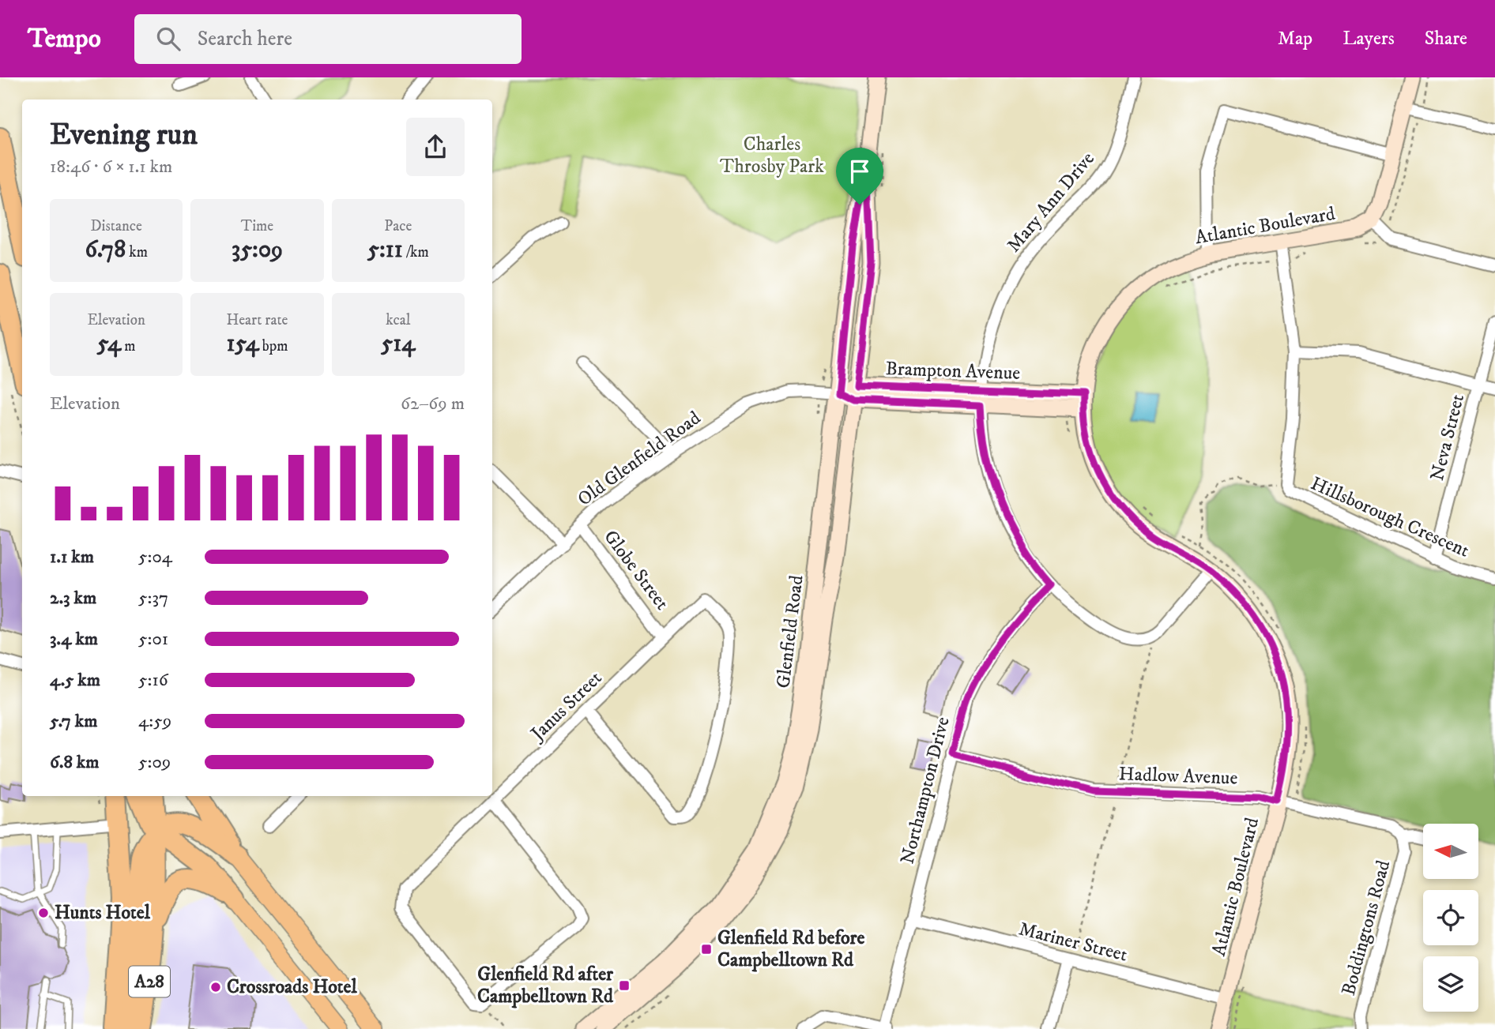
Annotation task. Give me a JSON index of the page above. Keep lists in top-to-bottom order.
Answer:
{
  "streets": {
    "highway": ["A28"],
    "main road": ["Atlantic Boulevard", "Brampton Avenue", "Glenfield Road"],
    "street": [
      "Mary Ann Drive",
      "Neva Street",
      "Old Glenfield Road",
      "Hillsborough Crescent",
      "Globe Street",
      "Janus Street",
      "Hadlow Avenue",
      "Northampton Drive",
      "Boddingtons Road",
      "Mariner Street"
    ]
  },
  "crossings": [
    ["Mary Ann Drive", "Atlantic Boulevard"],
    ["Mary Ann Drive", "Brampton Avenue"],
    ["Mary Ann Drive", "Northampton Drive"],
    ["Atlantic Boulevard", "Brampton Avenue"],
    ["Atlantic Boulevard", "Hillsborough Crescent"],
    ["Atlantic Boulevard", "Hadlow Avenue"],
    ["Atlantic Boulevard", "Mariner Street"],
    ["Brampton Avenue", "Old Glenfield Road"],
    ["Brampton Avenue", "Glenfield Road"],
    ["Neva Street", "Hillsborough Crescent"],
    ["Old Glenfield Road", "Globe Street"],
    ["Old Glenfield Road", "Glenfield Road"],
    ["Globe Street", "Janus Street"],
    ["Hadlow Avenue", "Northampton Drive"],
    ["Hadlow Avenue", "Boddingtons Road"],
    ["Northampton Drive", "Mariner Street"]
  ],
  "parks": ["Charles Throsby Park"],
  "places": {
    "other": ["Hunts Hotel", "Crossroads Hotel"],
    "transit": ["Glenfield Rd before Campbelltown Rd", "Glenfield Rd after Campbelltown Rd"]
  },
  "north": "left",
  "page": {
    "header": "Tempo",
    "search": "Search here",
    "nav": ["Map", "Layers", "Share"],
    "heading": ["Evening run", "18:46 · 6 × 1.1 km"],
    "stats": [
      ["Distance", "6.78 km"],
      ["Time", "35:09"],
      ["Pace", "5:11 /km"],
      ["Elevation", "54 m"],
      ["Heart rate", "154 bpm"],
      ["kcal", "514"]
    ],
    "chart": ["Elevation", "62–69 m"],
    "list": [
      {
        "name": "1.1 km",
        "note": "5:04"
      },
      {
        "name": "2.3 km",
        "note": "5:37"
      },
      {
        "name": "3.4 km",
        "note": "5:01"
      },
      {
        "name": "4.5 km",
        "note": "5:16"
      },
      {
        "name": "5.7 km",
        "note": "4:59"
      },
      {
        "name": "6.8 km",
        "note": "5:09"
      }
    ]
  }
}
